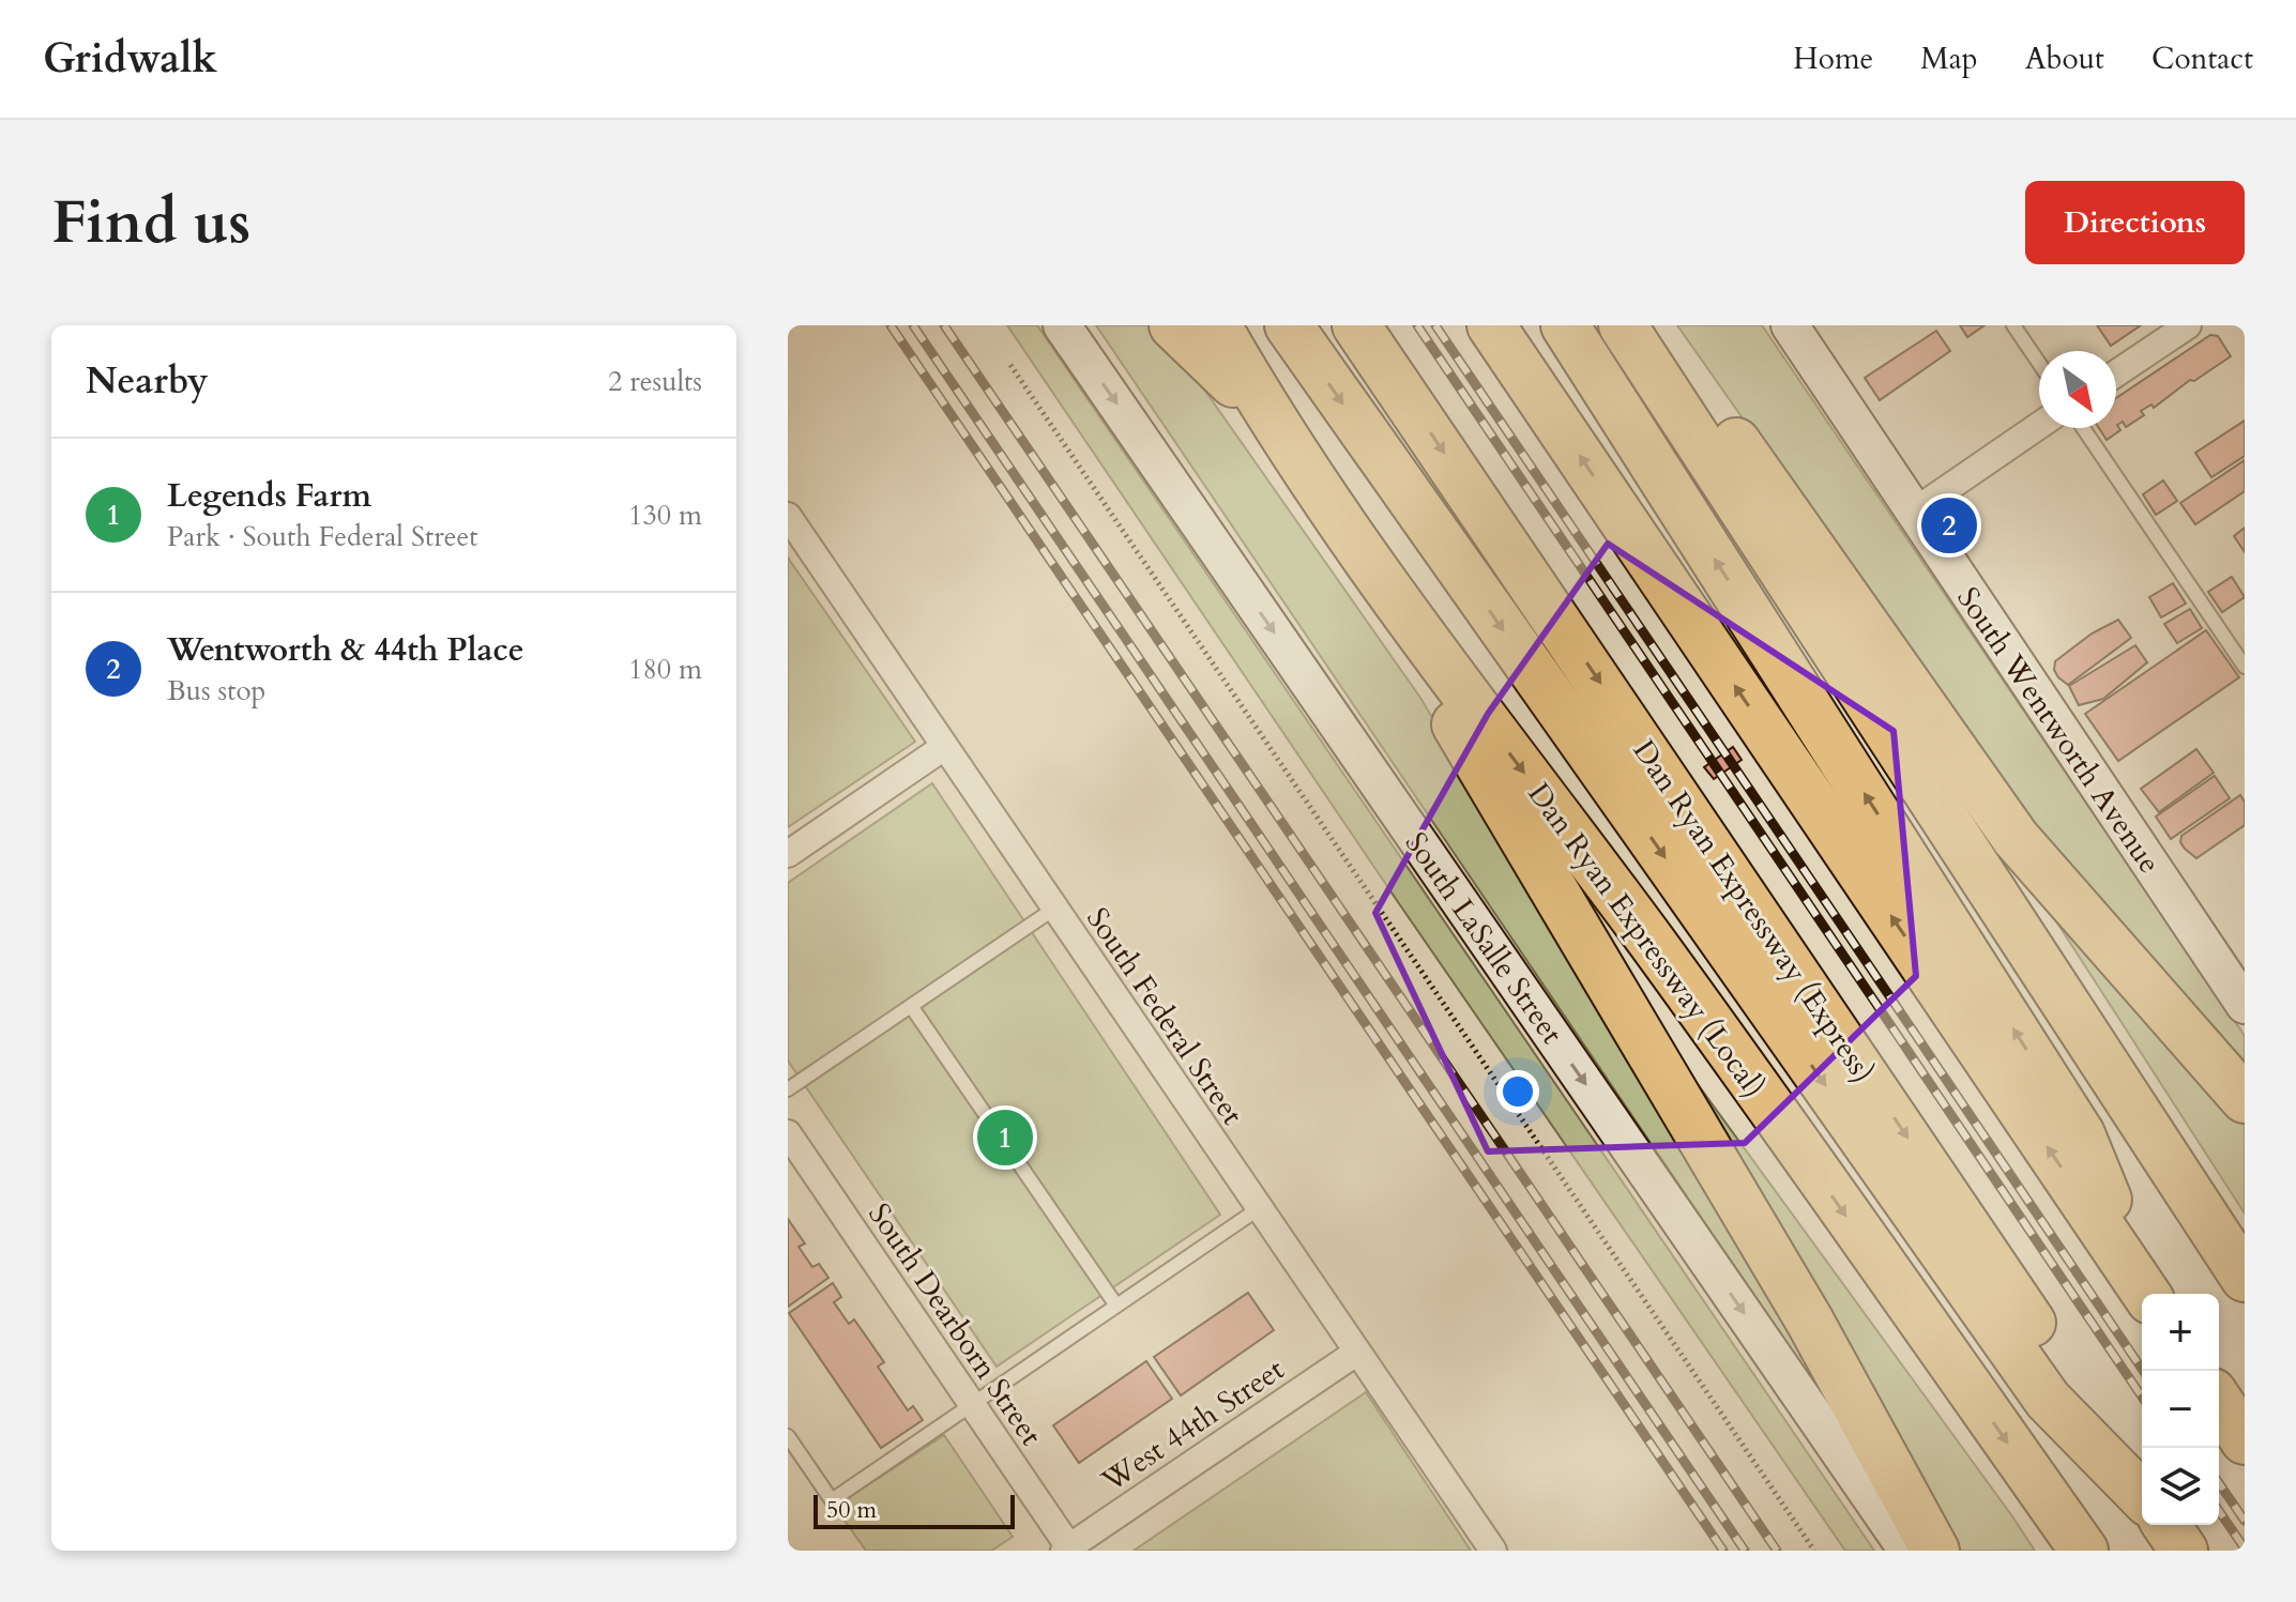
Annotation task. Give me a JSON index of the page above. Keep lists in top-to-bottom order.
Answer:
{
  "streets": {
    "highway": ["Dan Ryan Expressway (Express)", "Dan Ryan Expressway (Local)"],
    "main road": ["South Wentworth Avenue", "South LaSalle Street"],
    "street": ["South Federal Street", "South Dearborn Street", "West 44th Street"]
  },
  "crossings": [
    ["South Federal Street", "West 44th Street"],
    ["South Dearborn Street", "West 44th Street"]
  ],
  "one_way": ["South LaSalle Street"],
  "scale_bar": "50 m",
  "north": "bottom right",
  "page": {
    "header": "Gridwalk",
    "nav": [
      "Home",
      "Map",
      "About",
      "Contact"
    ],
    "buttons": "Directions",
    "title": "Find us",
    "heading": ["Nearby", "2 results"],
    "list": [
      {
        "mark": "1",
        "name": "Legends Farm",
        "note": "Park · South Federal Street",
        "value": "130 m"
      },
      {
        "mark": "2",
        "name": "Wentworth & 44th Place",
        "note": "Bus stop",
        "value": "180 m"
      }
    ],
    "pins": ["2", "1"],
    "map_buttons": ["+", "−"],
    "scale": "50 m"
  }
}
